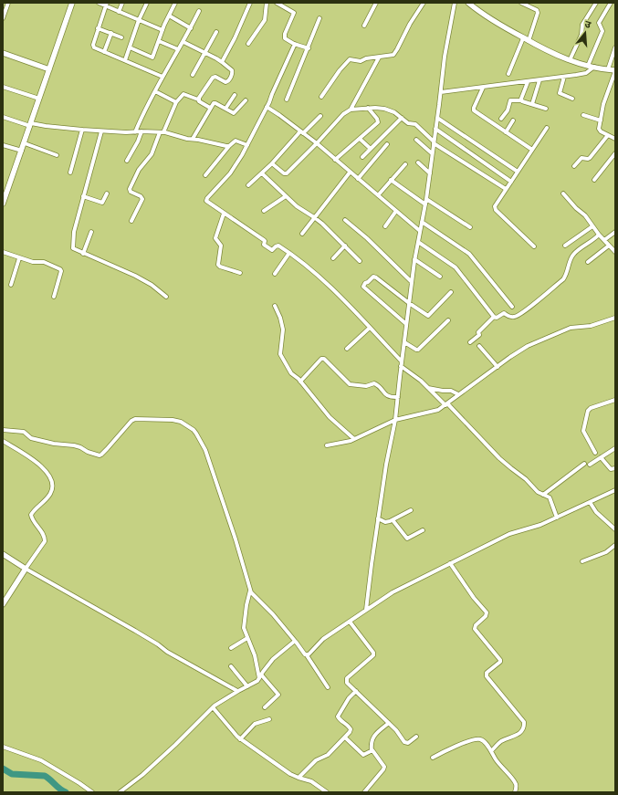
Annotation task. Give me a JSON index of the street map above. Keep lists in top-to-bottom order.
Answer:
{
  "north": "top"
}
